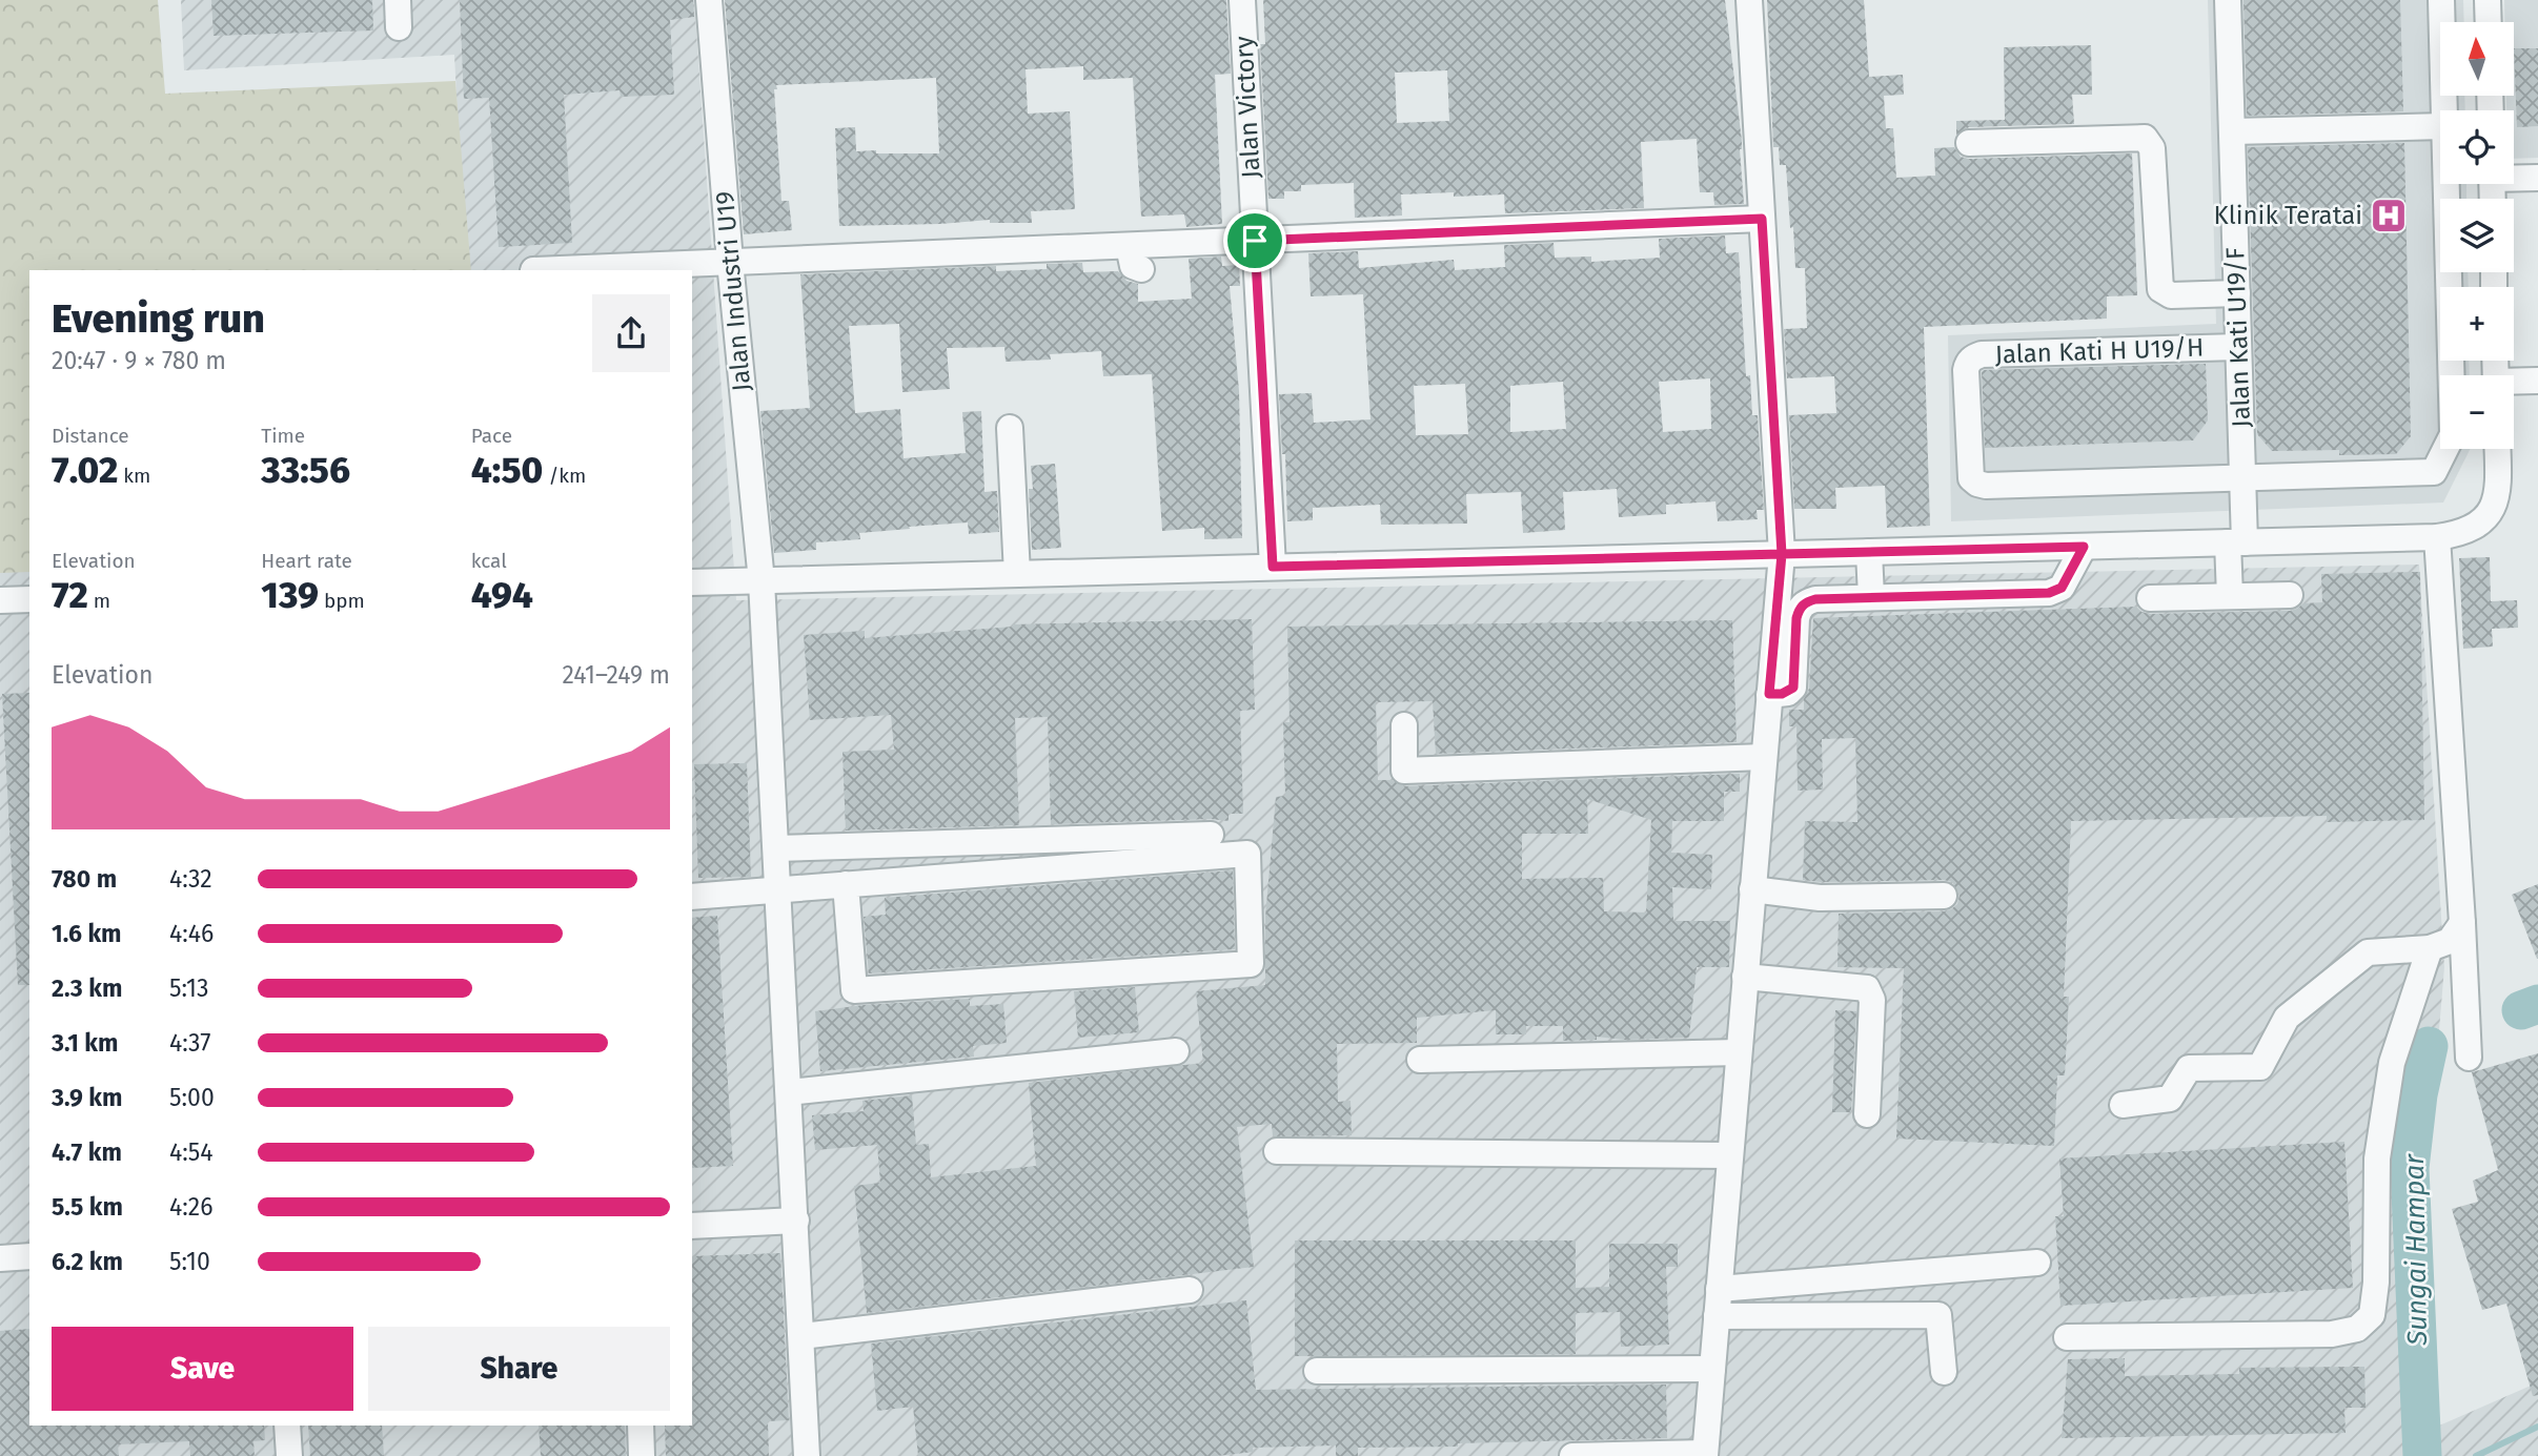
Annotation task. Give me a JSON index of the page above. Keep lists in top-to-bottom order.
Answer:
{
  "streets": {
    "street": [
      "Jalan Victory",
      "Jalan Industri U19",
      "Jalan Kati U19/F",
      "Jalan Kati H U19/H"
    ]
  },
  "crossings": [
    ["Jalan Kati U19/F", "Jalan Kati H U19/H"]
  ],
  "water": ["Sungai Hampar"],
  "places": {
    "hospital": ["Klinik Teratai"]
  },
  "north": "top",
  "page": {
    "map_buttons": ["+", "−"],
    "heading": ["Evening run", "20:47 · 9 × 780 m"],
    "stats": [
      ["Distance", "7.02 km"],
      ["Time", "33:56"],
      ["Pace", "4:50 /km"],
      ["Elevation", "72 m"],
      ["Heart rate", "139 bpm"],
      ["kcal", "494"]
    ],
    "chart": ["Elevation", "241–249 m"],
    "list": [
      {
        "name": "780 m",
        "note": "4:32"
      },
      {
        "name": "1.6 km",
        "note": "4:46"
      },
      {
        "name": "2.3 km",
        "note": "5:13"
      },
      {
        "name": "3.1 km",
        "note": "4:37"
      },
      {
        "name": "3.9 km",
        "note": "5:00"
      },
      {
        "name": "4.7 km",
        "note": "4:54"
      },
      {
        "name": "5.5 km",
        "note": "4:26"
      },
      {
        "name": "6.2 km",
        "note": "5:10"
      }
    ],
    "buttons": ["Save", "Share"]
  }
}
